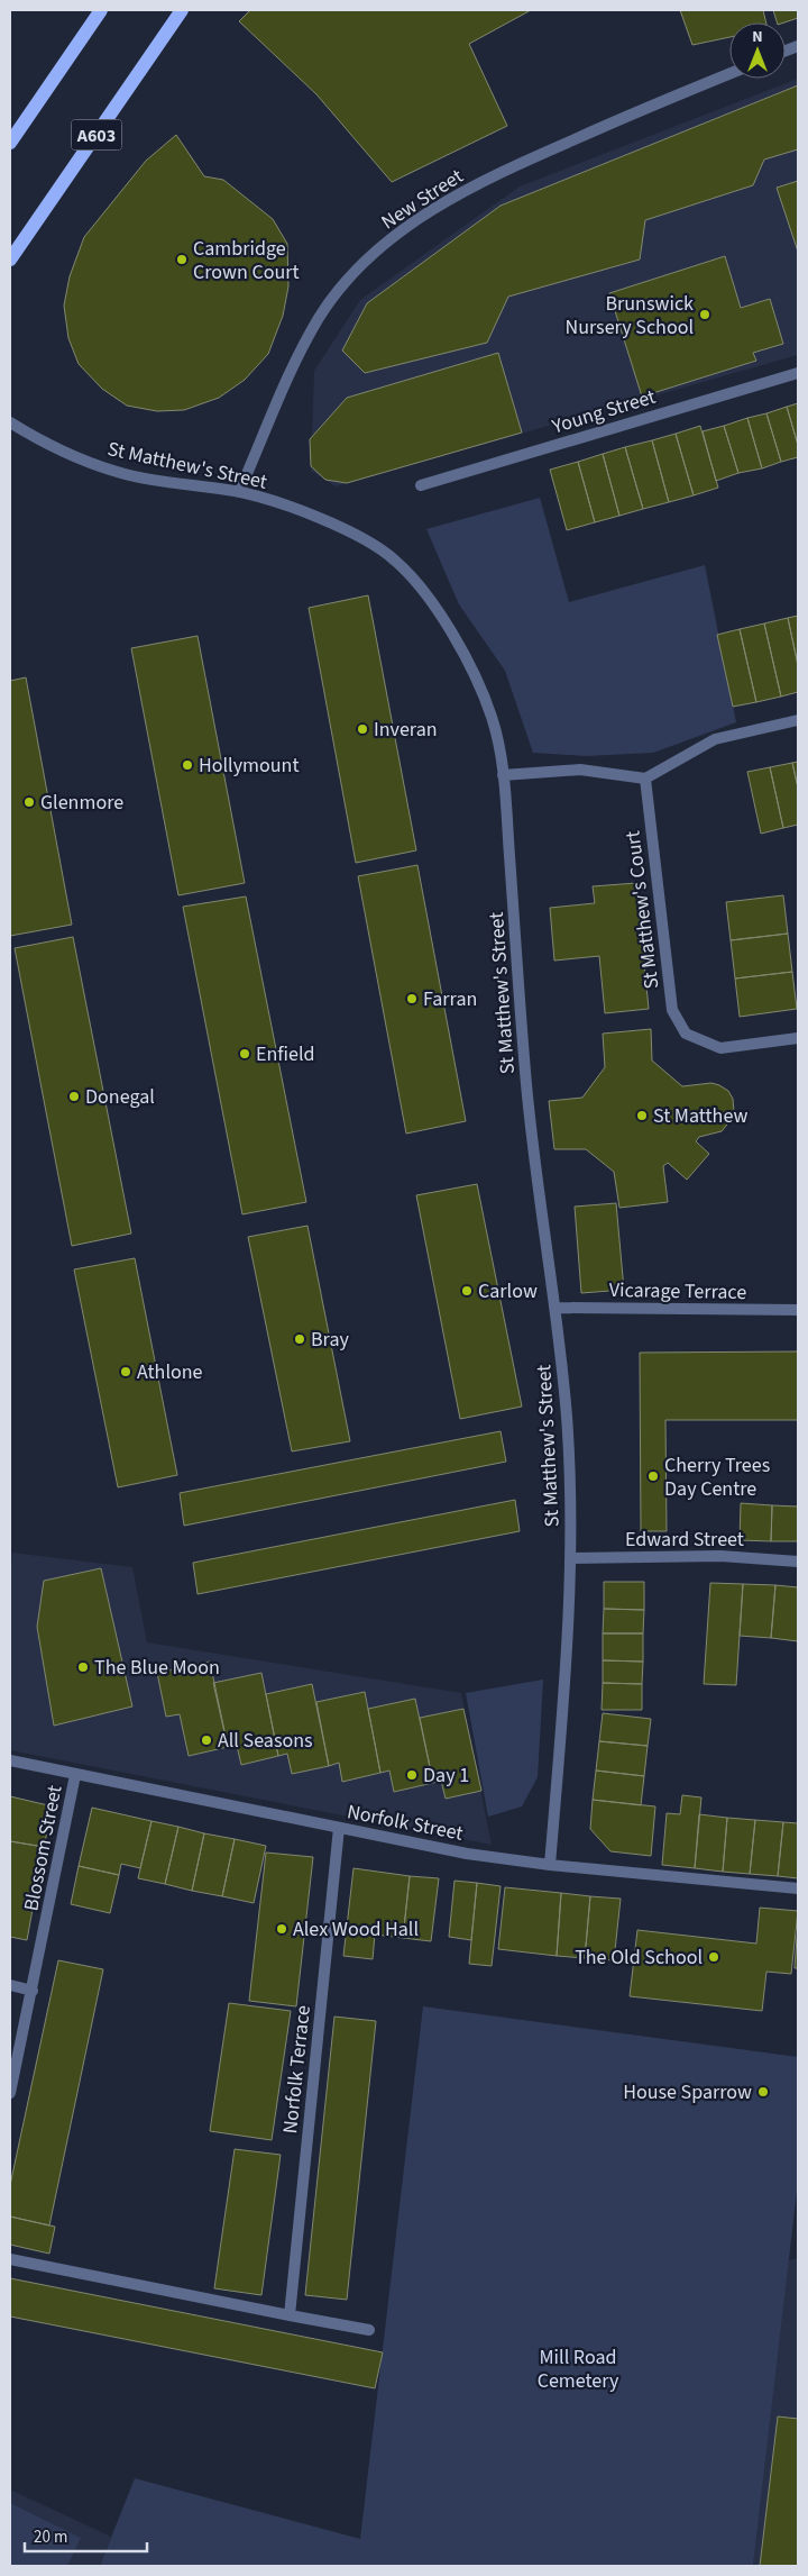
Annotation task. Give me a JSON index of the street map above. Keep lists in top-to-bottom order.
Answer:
{
  "streets": {
    "main road": ["A603"],
    "street": [
      "New Street",
      "Young Street",
      "St Matthew's Street",
      "St Matthew's Court",
      "Vicarage Terrace",
      "Edward Street",
      "Norfolk Street",
      "Blossom Street",
      "Norfolk Terrace"
    ]
  },
  "crossings": [
    ["New Street", "St Matthew's Street"],
    ["St Matthew's Street", "Vicarage Terrace"],
    ["St Matthew's Street", "Edward Street"],
    ["St Matthew's Street", "Norfolk Street"],
    ["Norfolk Street", "Blossom Street"],
    ["Norfolk Street", "Norfolk Terrace"]
  ],
  "parks": ["Mill Road Cemetery"],
  "places": [
    "Cambridge Crown Court",
    "Brunswick Nursery School",
    "Inveran",
    "Hollymount",
    "Glenmore",
    "Farran",
    "Enfield",
    "Donegal",
    "St Matthew",
    "Carlow",
    "Bray",
    "Athlone",
    "Cherry Trees Day Centre",
    "The Blue Moon",
    "All Seasons",
    "Day 1",
    "Alex Wood Hall",
    "The Old School",
    "House Sparrow"
  ],
  "scale_bar": "20 m",
  "north": "top"
}
